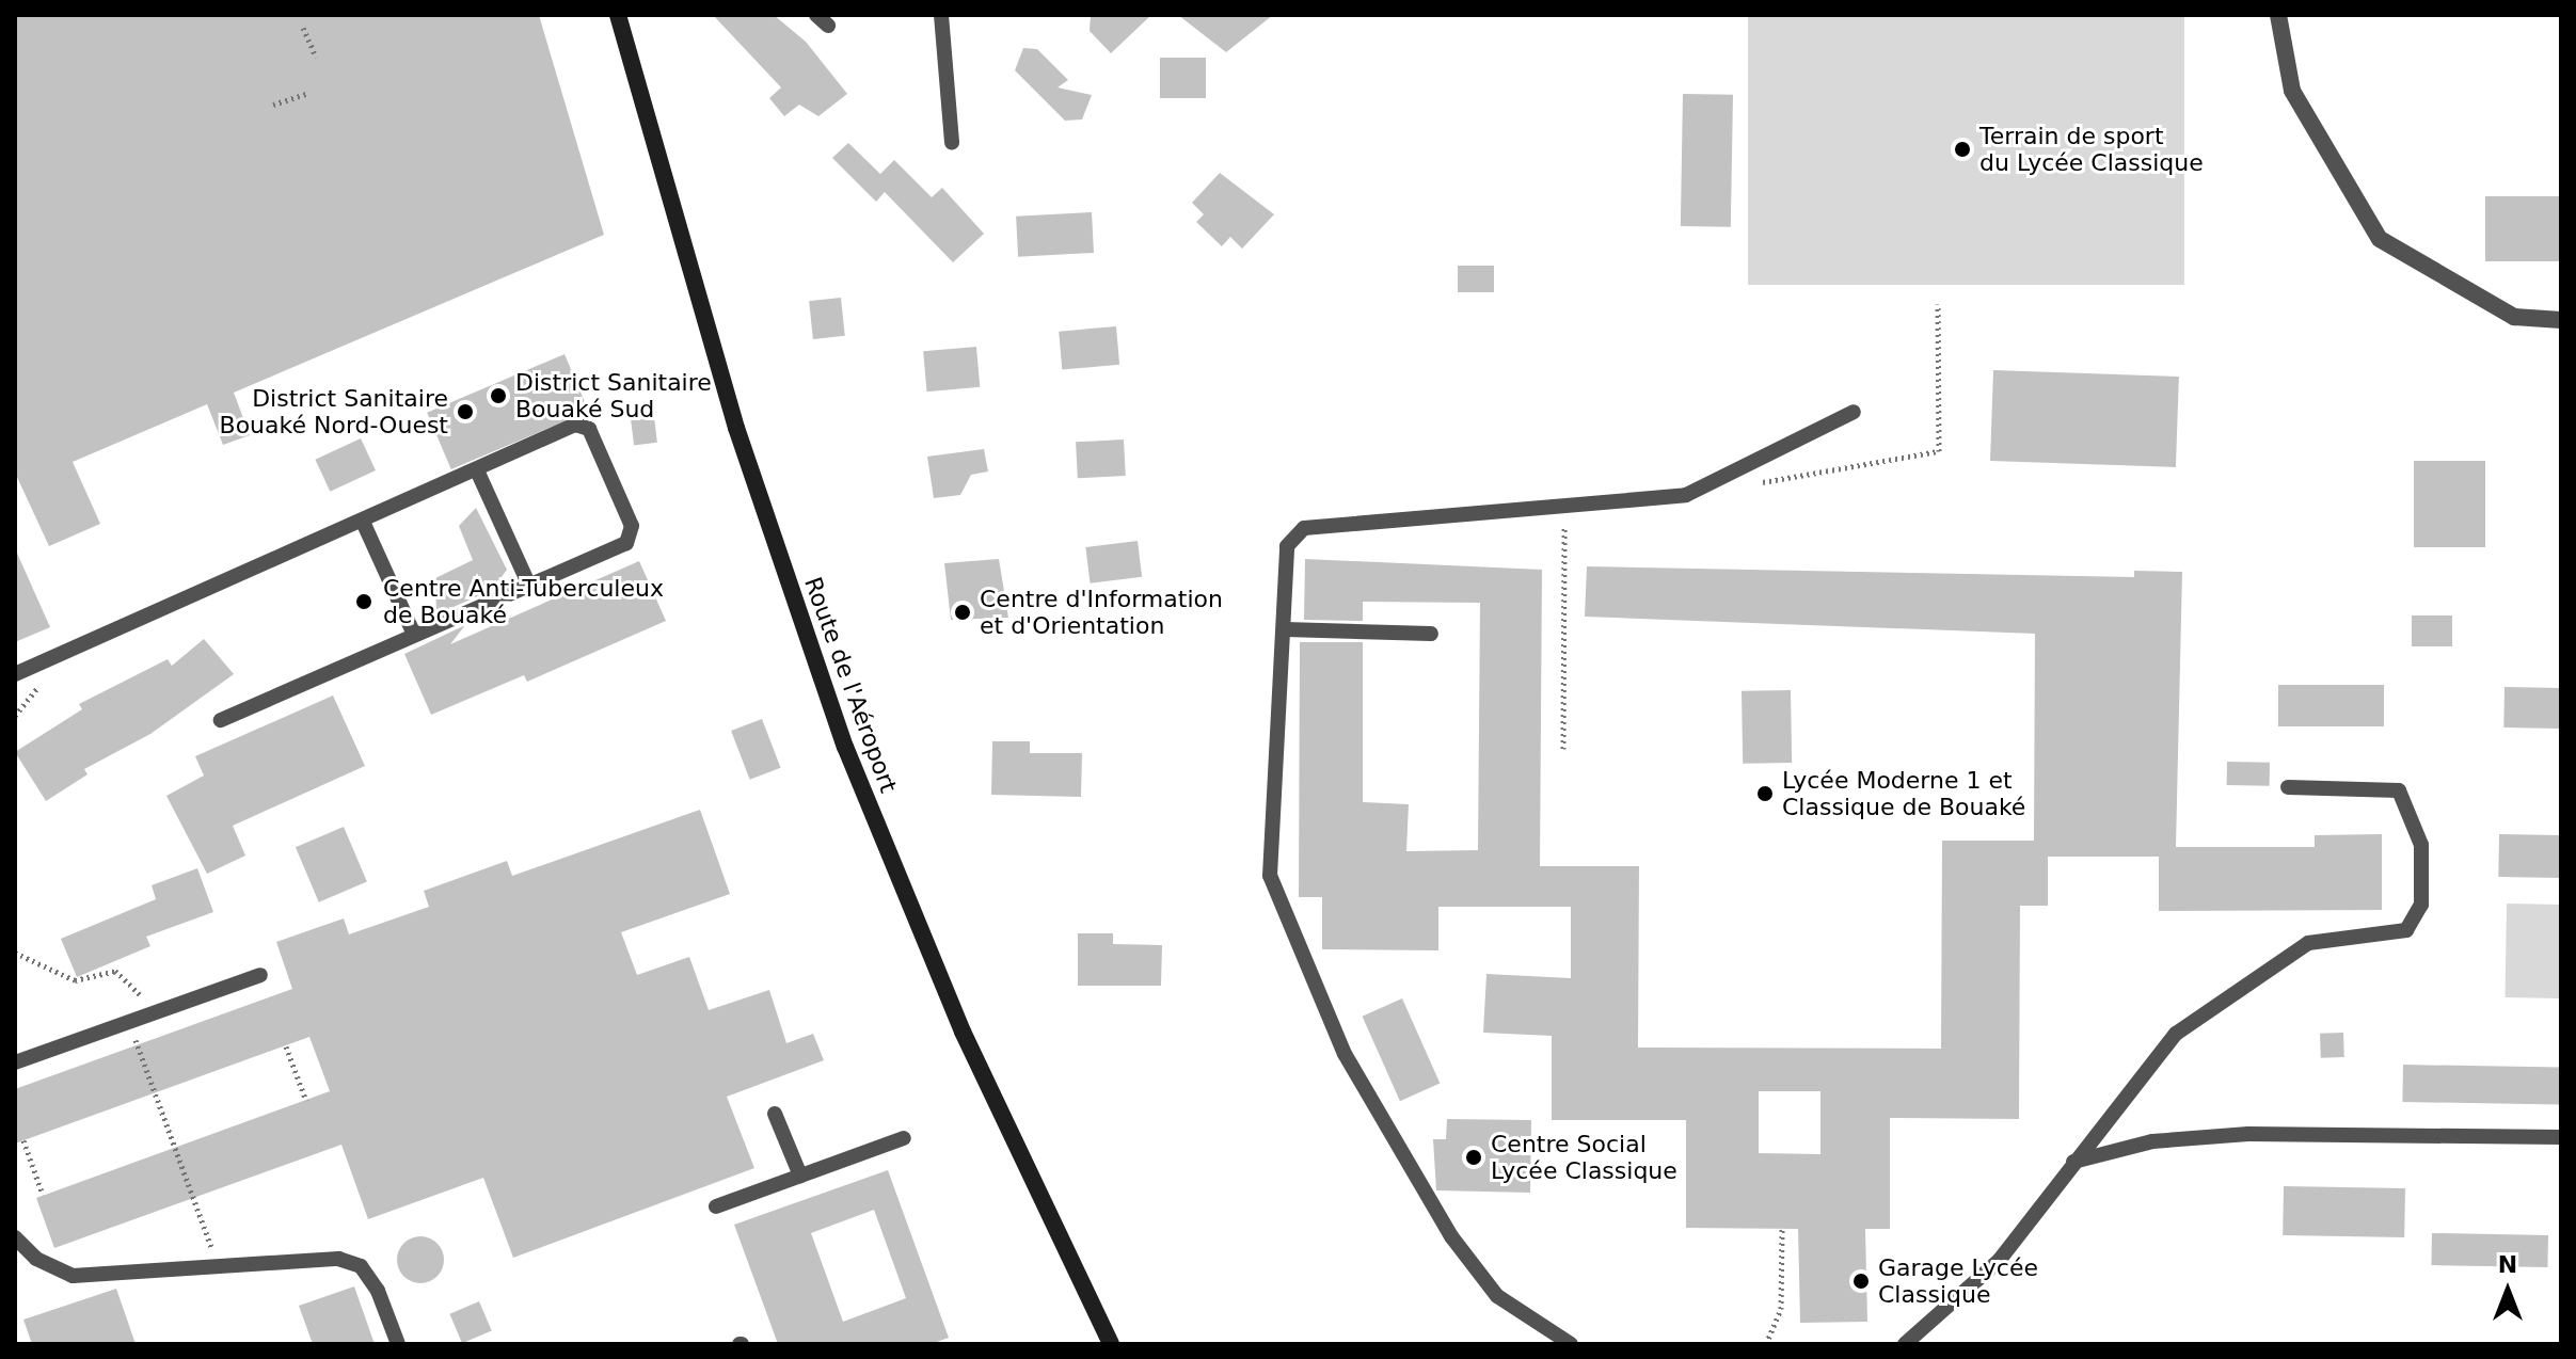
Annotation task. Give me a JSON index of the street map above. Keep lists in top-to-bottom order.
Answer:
{
  "streets": {
    "main road": ["Route de l'Aéroport"]
  },
  "places": [
    "Terrain de sport du Lycée Classique",
    "District Sanitaire Bouaké Sud",
    "District Sanitaire Bouaké Nord-Ouest",
    "Centre Anti-Tuberculeux de Bouaké",
    "Centre d'Information et d'Orientation",
    "Lycée Moderne 1 et Classique de Bouaké",
    "Centre Social Lycée Classique",
    "Garage Lycée Classique"
  ],
  "north": "top"
}
